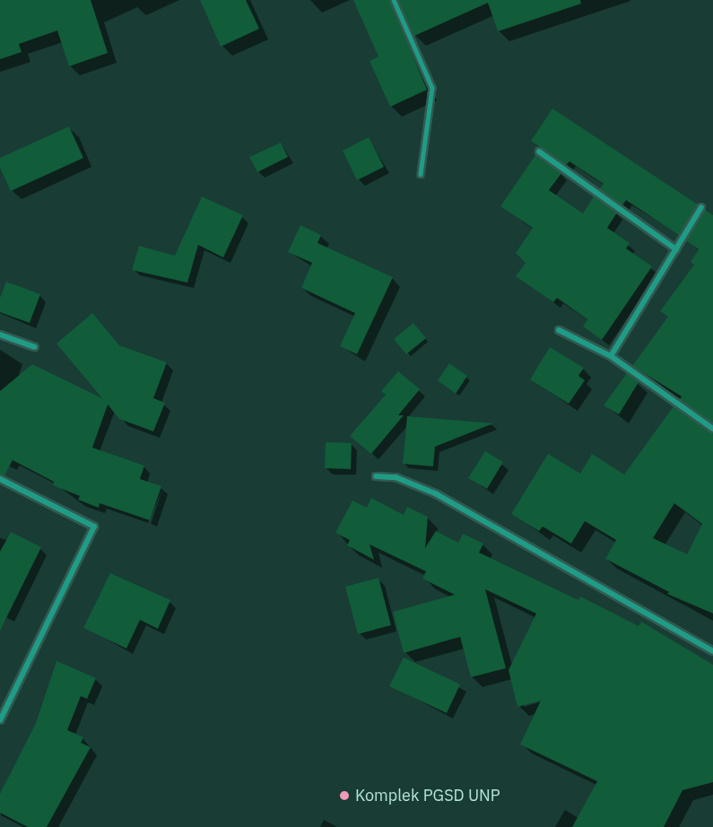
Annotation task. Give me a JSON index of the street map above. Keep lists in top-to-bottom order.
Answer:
{
  "places": ["Komplek PGSD UNP"]
}
